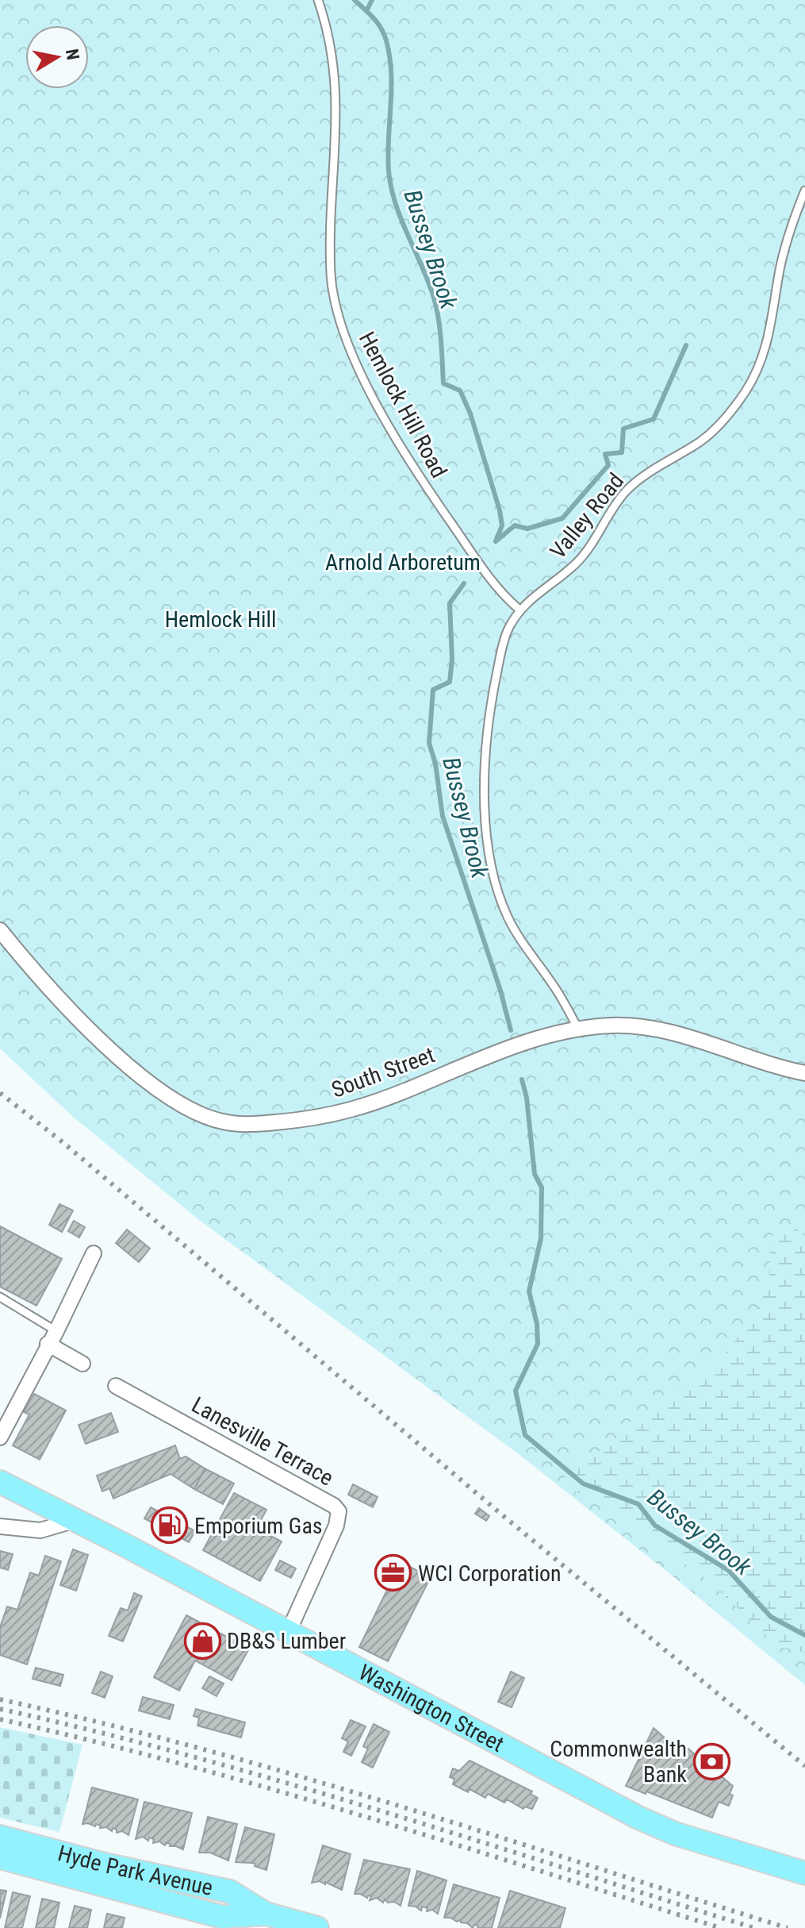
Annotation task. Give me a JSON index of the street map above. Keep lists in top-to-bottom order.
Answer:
{
  "streets": {
    "main road": ["Washington Street", "Hyde Park Avenue"],
    "street": ["South Street", "Lanesville Terrace"],
    "lane": ["Hemlock Hill Road", "Valley Road"]
  },
  "crossings": [
    ["Hemlock Hill Road", "Valley Road"],
    ["Valley Road", "South Street"],
    ["Lanesville Terrace", "Washington Street"]
  ],
  "water": ["Bussey Brook"],
  "parks": ["Arnold Arboretum", "Hemlock Hill"],
  "places": {
    "fuel station": ["Emporium Gas"],
    "office": ["WCI Corporation"],
    "shop": ["DB&S Lumber"],
    "bank": ["Commonwealth Bank"]
  },
  "north": "right"
}
